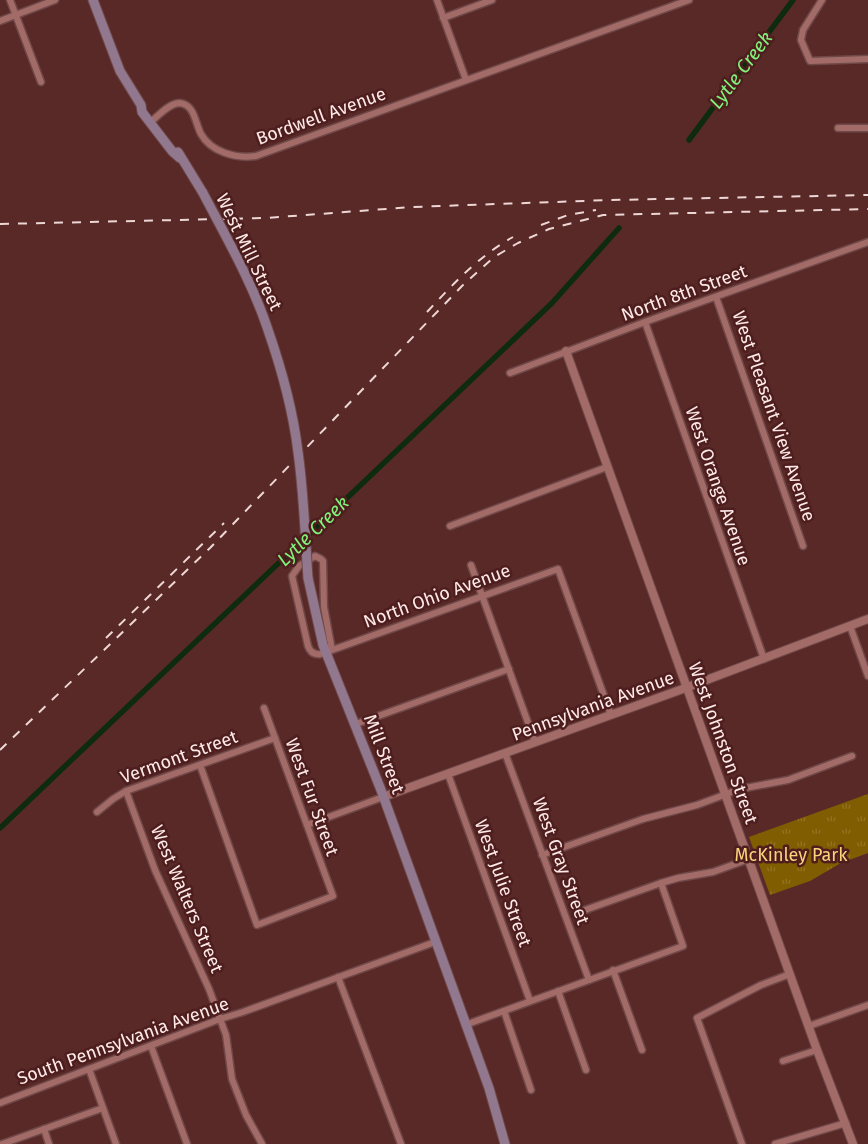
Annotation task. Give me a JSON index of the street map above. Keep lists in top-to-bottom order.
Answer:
{
  "streets": {
    "main road": ["West Mill Street", "Mill Street"],
    "street": [
      "Bordwell Avenue",
      "North 8th Street",
      "West Pleasant View Avenue",
      "West Orange Avenue",
      "North Ohio Avenue",
      "Pennsylvania Avenue",
      "West Johnston Street",
      "Vermont Street",
      "West Fur Street",
      "West Gray Street",
      "West Julie Street",
      "West Walters Street",
      "South Pennsylvania Avenue"
    ]
  },
  "crossings": [
    ["Bordwell Avenue", "West Mill Street"],
    ["West Mill Street", "Mill Street"],
    ["North 8th Street", "West Pleasant View Avenue"],
    ["North 8th Street", "West Orange Avenue"],
    ["North 8th Street", "West Johnston Street"],
    ["West Orange Avenue", "Pennsylvania Avenue"],
    ["North Ohio Avenue", "Pennsylvania Avenue"],
    ["North Ohio Avenue", "Mill Street"],
    ["Pennsylvania Avenue", "West Johnston Street"],
    ["Pennsylvania Avenue", "Mill Street"],
    ["Pennsylvania Avenue", "West Gray Street"],
    ["Pennsylvania Avenue", "West Julie Street"],
    ["Mill Street", "South Pennsylvania Avenue"],
    ["Vermont Street", "West Fur Street"],
    ["Vermont Street", "West Walters Street"],
    ["West Walters Street", "South Pennsylvania Avenue"]
  ],
  "water": ["Lytle Creek"],
  "parks": ["McKinley Park"]
}
